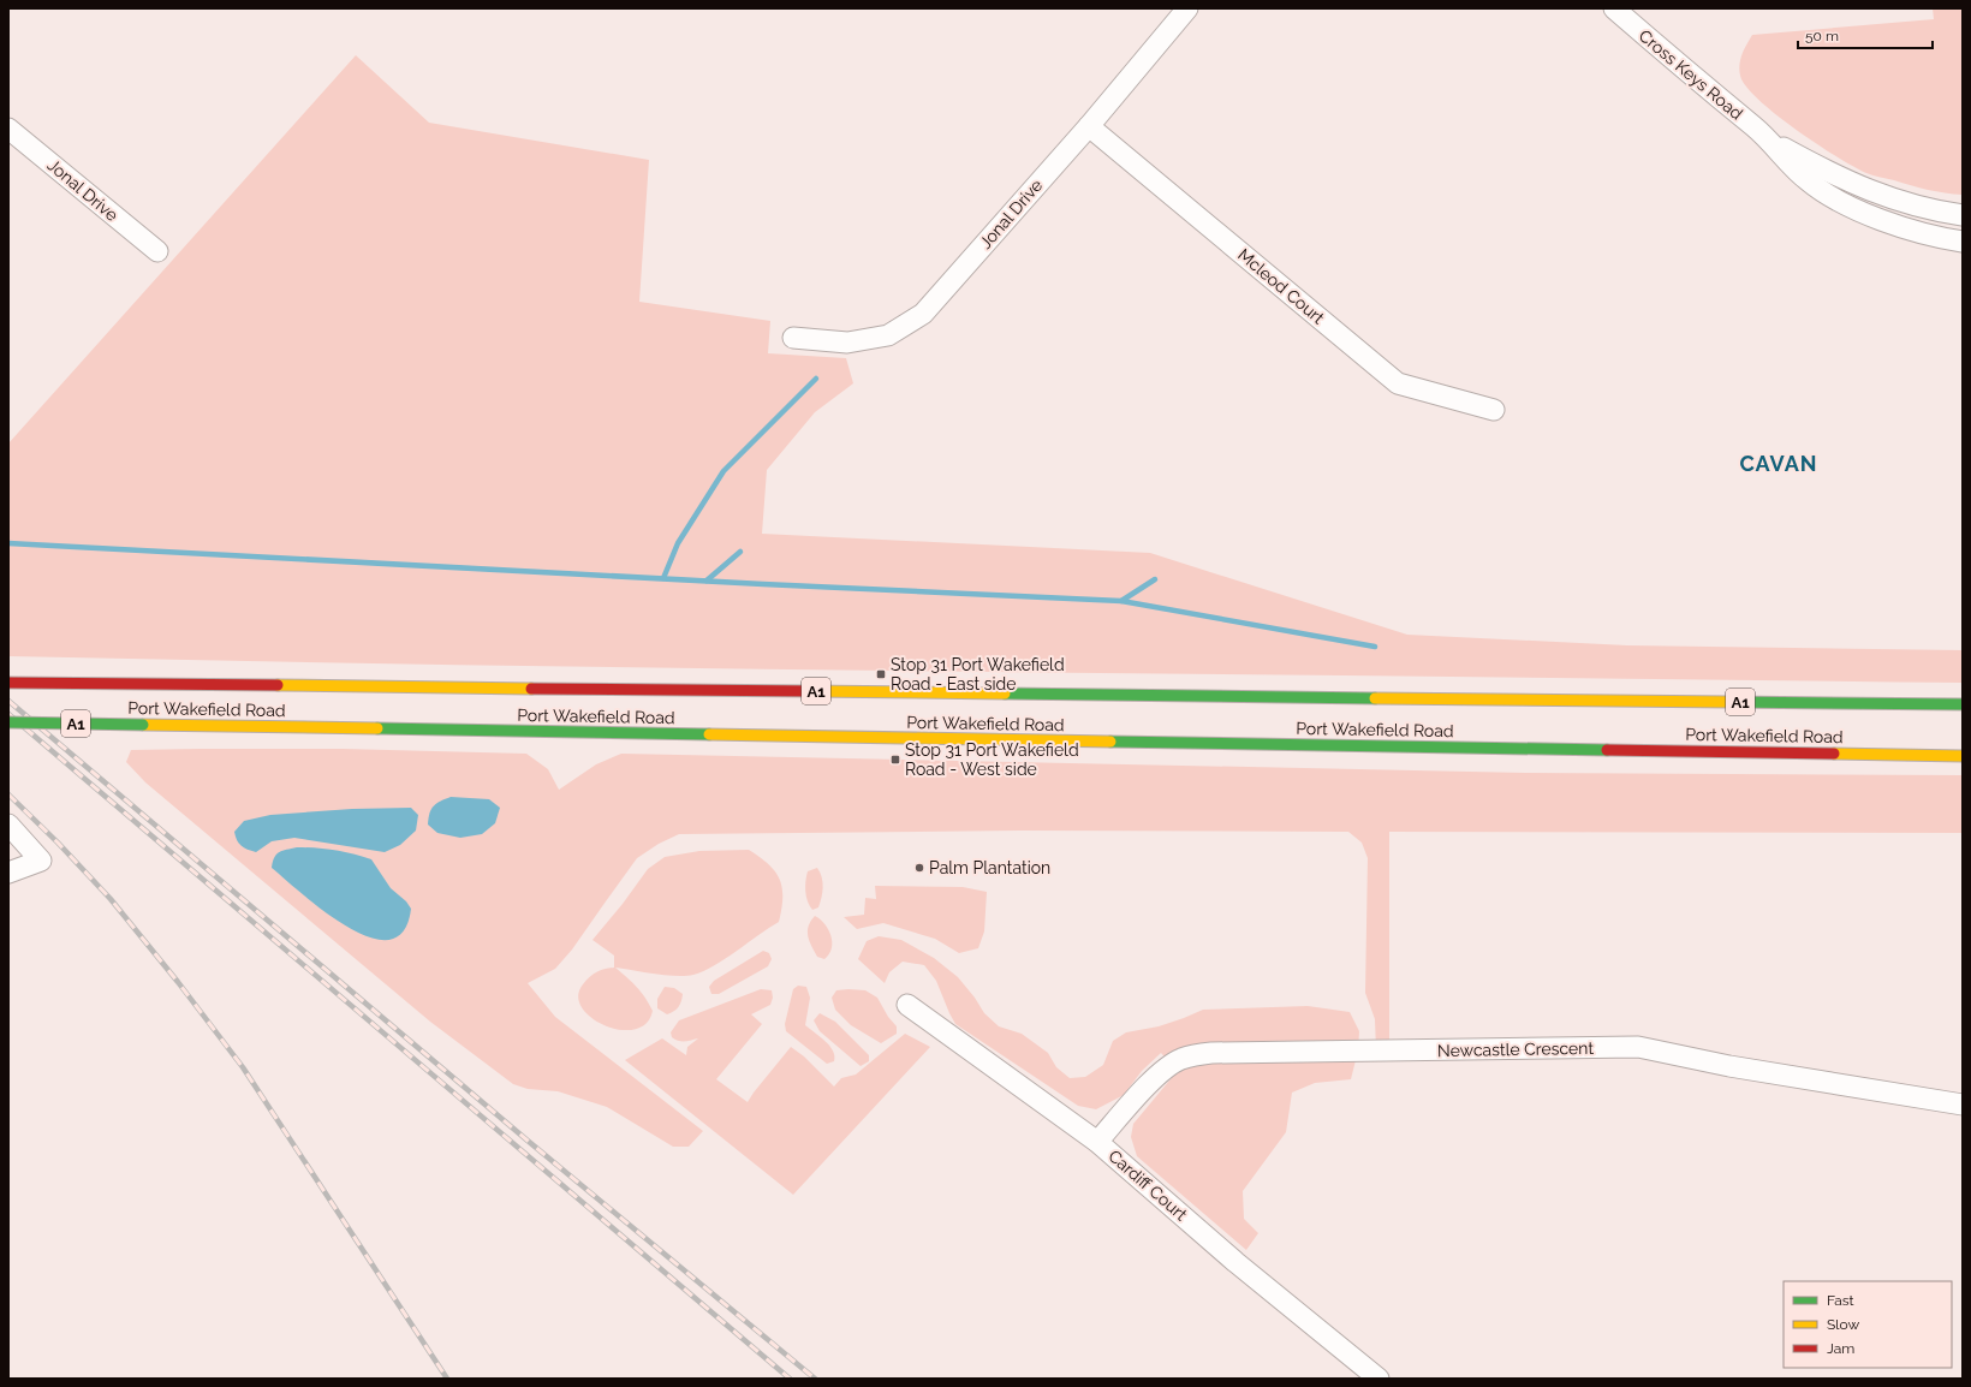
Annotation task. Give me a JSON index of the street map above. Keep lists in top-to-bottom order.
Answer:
{
  "streets": {
    "highway": ["A1", "Port Wakefield Road"],
    "street": [
      "Cross Keys Road",
      "Jonal Drive",
      "Mcleod Court",
      "Newcastle Crescent",
      "Cardiff Court"
    ]
  },
  "crossings": [
    ["Jonal Drive", "Mcleod Court"],
    ["Newcastle Crescent", "Cardiff Court"]
  ],
  "districts": ["CAVAN"],
  "places": {
    "transit": ["Stop 31 Port Wakefield Road - East side", "Stop 31 Port Wakefield Road - West side"],
    "other": ["Palm Plantation"]
  },
  "legend": ["Fast", "Slow", "Jam"],
  "scale_bar": "50 m"
}
